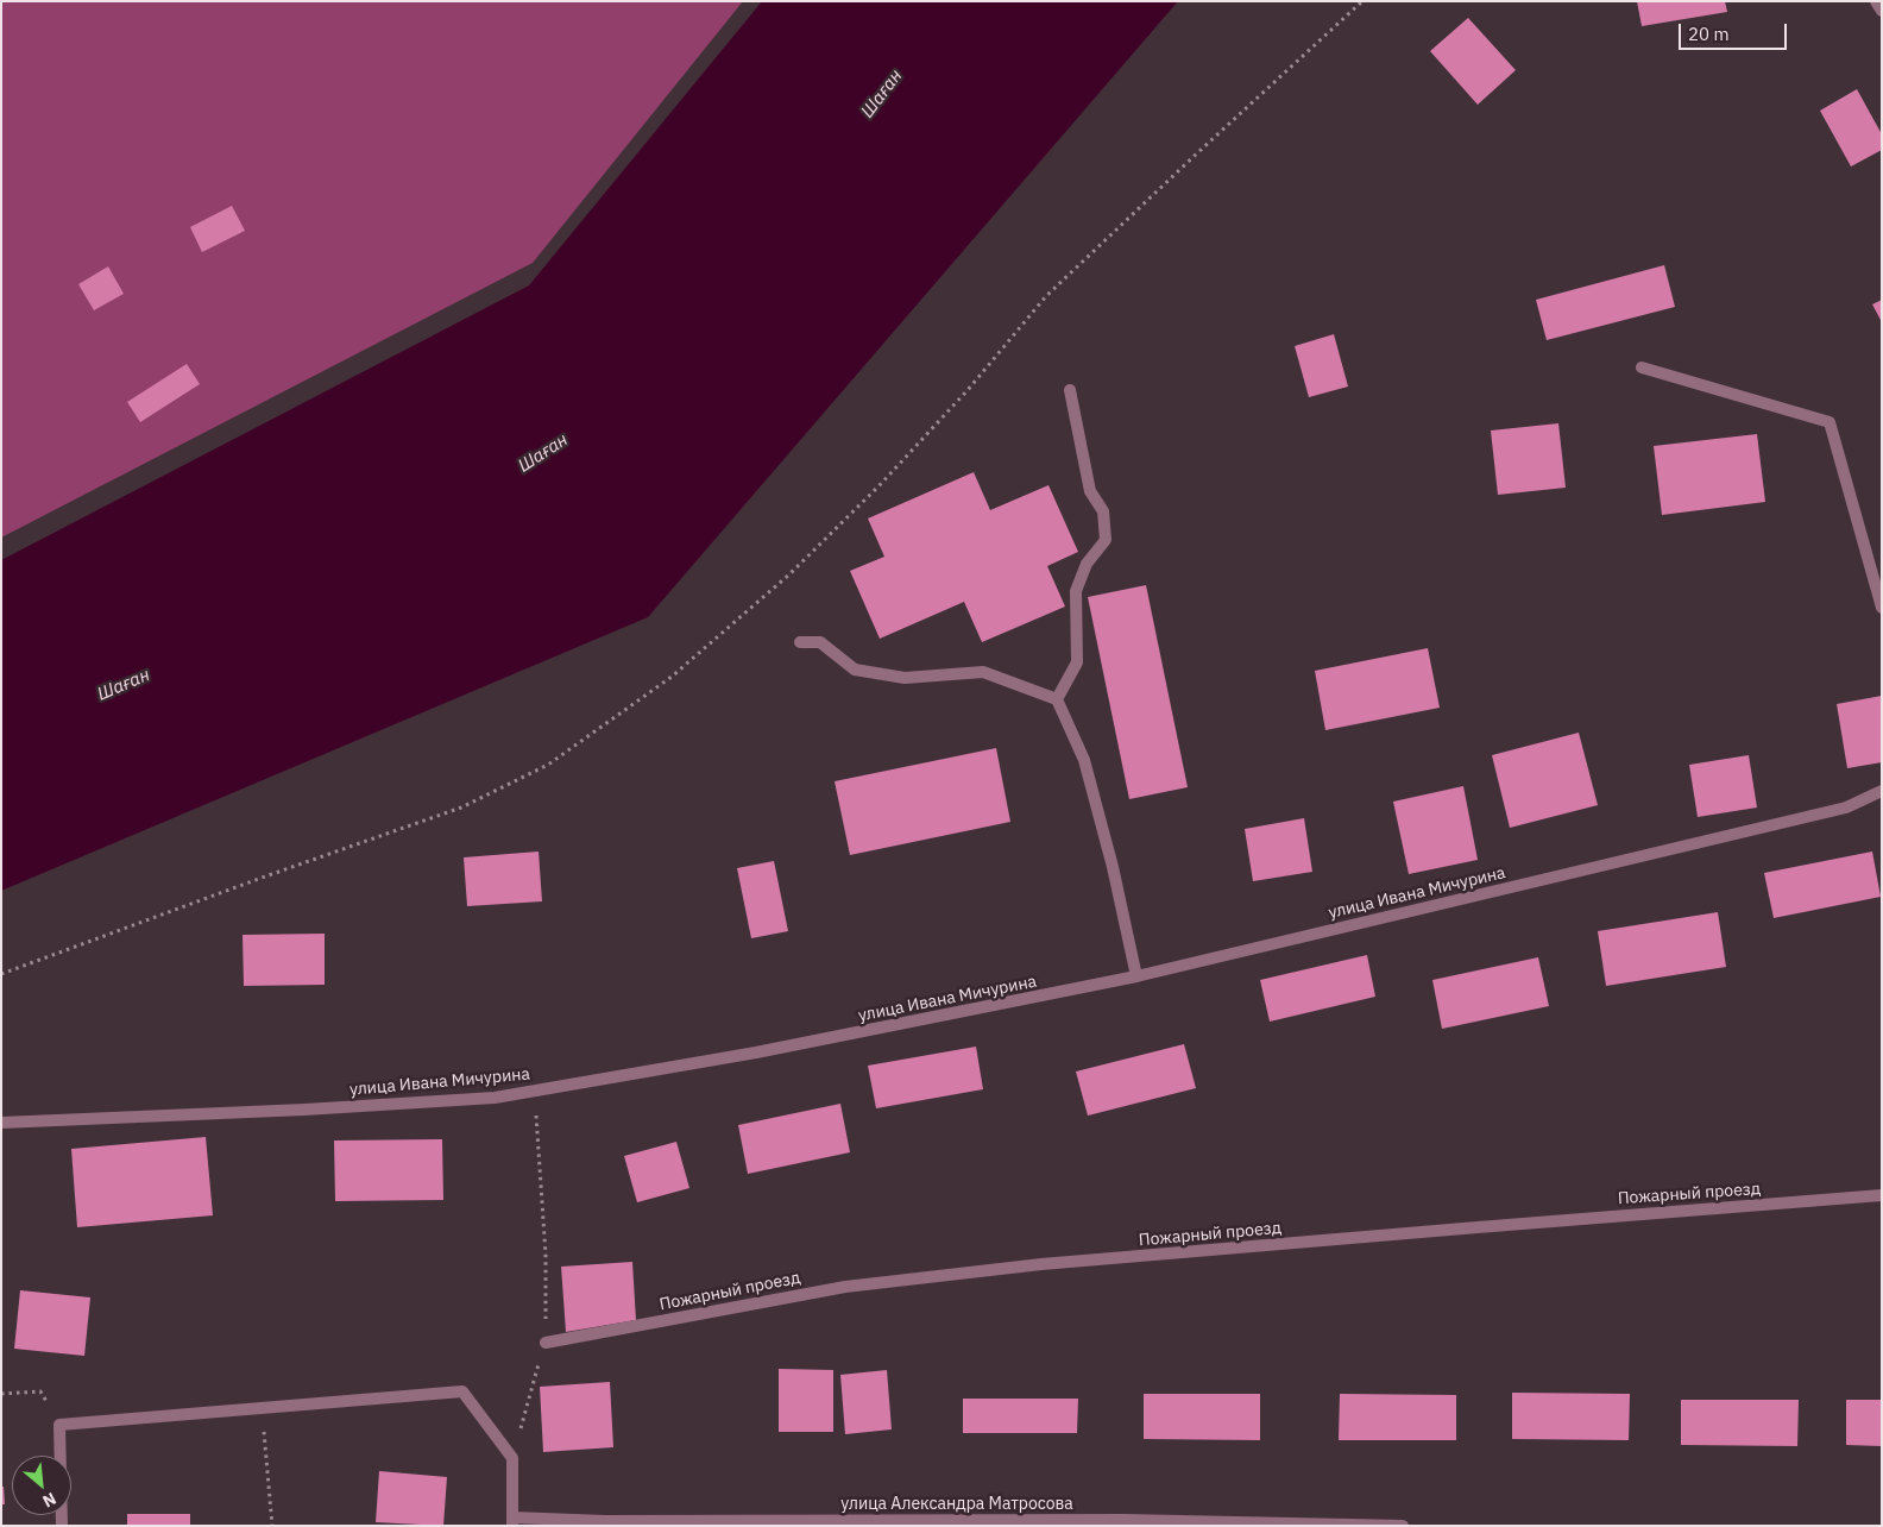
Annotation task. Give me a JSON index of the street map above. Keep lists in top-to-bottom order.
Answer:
{
  "streets": {
    "street": ["улица Ивана Мичурина", "Пожарный проезд", "улица Александра Матросова"]
  },
  "water": ["Шаған"],
  "scale_bar": "20 m",
  "north": "bottom right"
}
